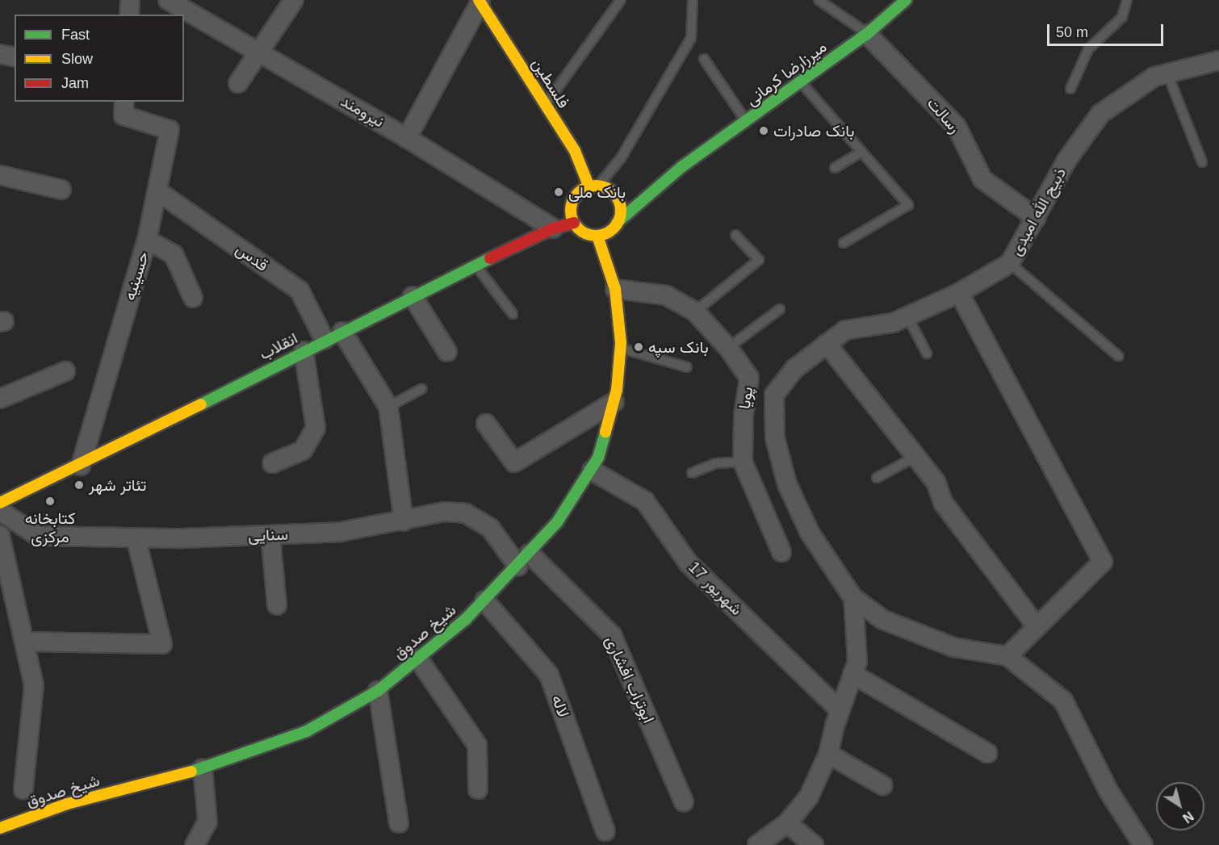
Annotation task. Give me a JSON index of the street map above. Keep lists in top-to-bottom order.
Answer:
{
  "streets": {
    "main road": [
      "میرزارضا کرمانی",
      "فلسطین",
      "انقلاب",
      "شیخ صدوق"
    ],
    "street": [
      "نیرومند",
      "رسالت",
      "ذبیح الله امیدی",
      "قدس",
      "حسینیه",
      "پویا",
      "سنایی",
      "17 شهریور",
      "ابوتراب افشاری",
      "لاله"
    ]
  },
  "crossings": [
    ["میرزارضا کرمانی", "رسالت"],
    ["فلسطین", "انقلاب"],
    ["فلسطین", "شیخ صدوق"],
    ["نیرومند", "انقلاب"],
    ["رسالت", "ذبیح الله امیدی"],
    ["قدس", "حسینیه"],
    ["قدس", "انقلاب"],
    ["حسینیه", "انقلاب"],
    ["انقلاب", "شیخ صدوق"],
    ["پویا", "شیخ صدوق"],
    ["سنایی", "شیخ صدوق"],
    ["سنایی", "ابوتراب افشاری"],
    ["17 شهریور", "شیخ صدوق"],
    ["شیخ صدوق", "ابوتراب افشاری"],
    ["شیخ صدوق", "لاله"]
  ],
  "places": [
    "بانک صادرات",
    "بانک ملی",
    "بانک سپه",
    "تئاتر شهر",
    "کتابخانه مرکزی"
  ],
  "legend": ["Fast", "Slow", "Jam"],
  "scale_bar": "50 m",
  "north": "bottom right"
}
